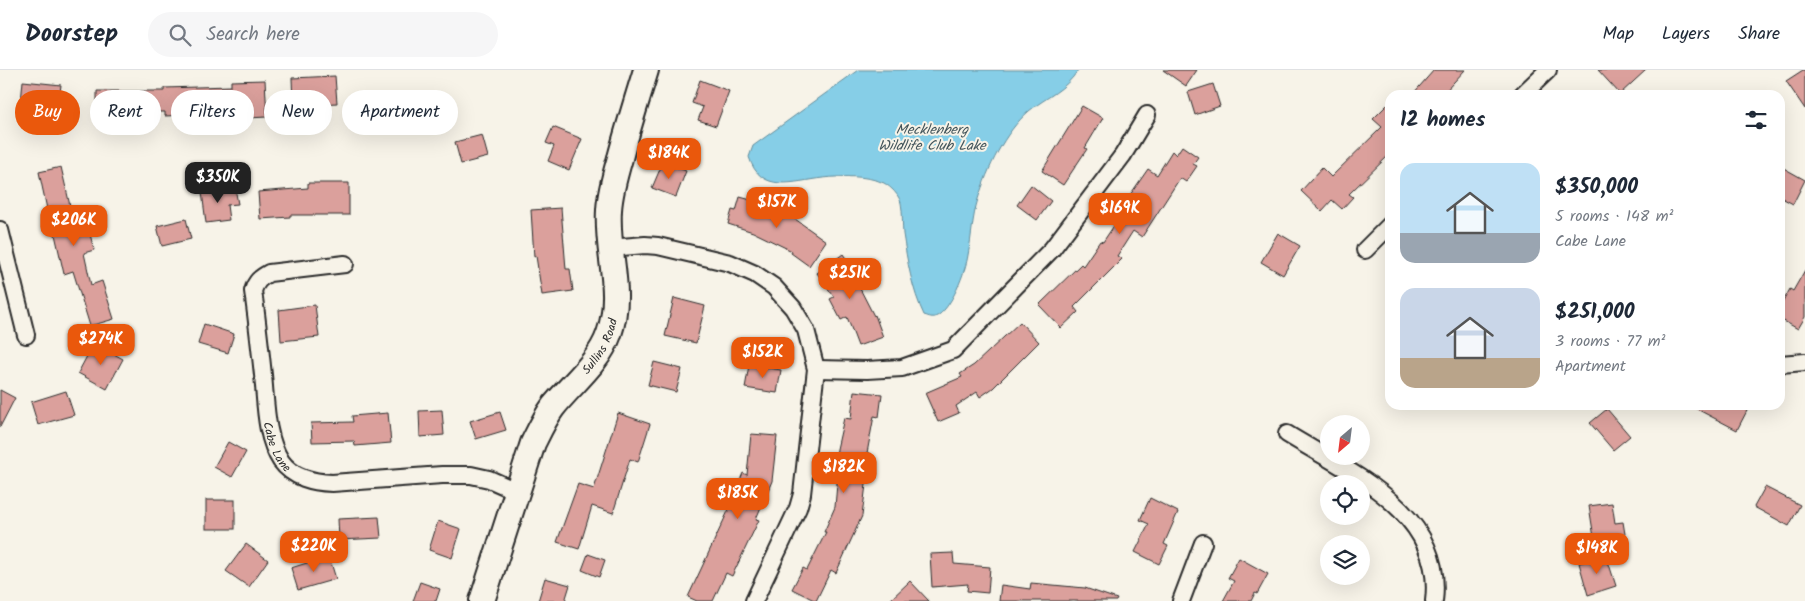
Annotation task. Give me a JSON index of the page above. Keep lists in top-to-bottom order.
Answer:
{
  "streets": {
    "street": ["Sullins Road", "Cabe Lane"]
  },
  "crossings": [
    ["Sullins Road", "Cabe Lane"]
  ],
  "water": ["Mecklenberg Wildlife Club Lake"],
  "north": "bottom left",
  "page": {
    "header": "Doorstep",
    "search": "Search here",
    "nav": ["Map", "Layers", "Share"],
    "chip": [
      "Buy",
      "Rent",
      "Filters",
      "New",
      "Apartment"
    ],
    "heading": "12 homes",
    "price": [
      "$184K",
      "$350K",
      "$157K",
      "$169K",
      "$206K",
      "$251K",
      "$274K",
      "$152K",
      "$182K",
      "$185K",
      "$220K",
      "$148K"
    ],
    "list": [
      {
        "name": "$350,000",
        "note": "5 rooms · 148 m² · Cabe Lane"
      },
      {
        "name": "$251,000",
        "note": "3 rooms · 77 m² · Apartment"
      }
    ]
  }
}
